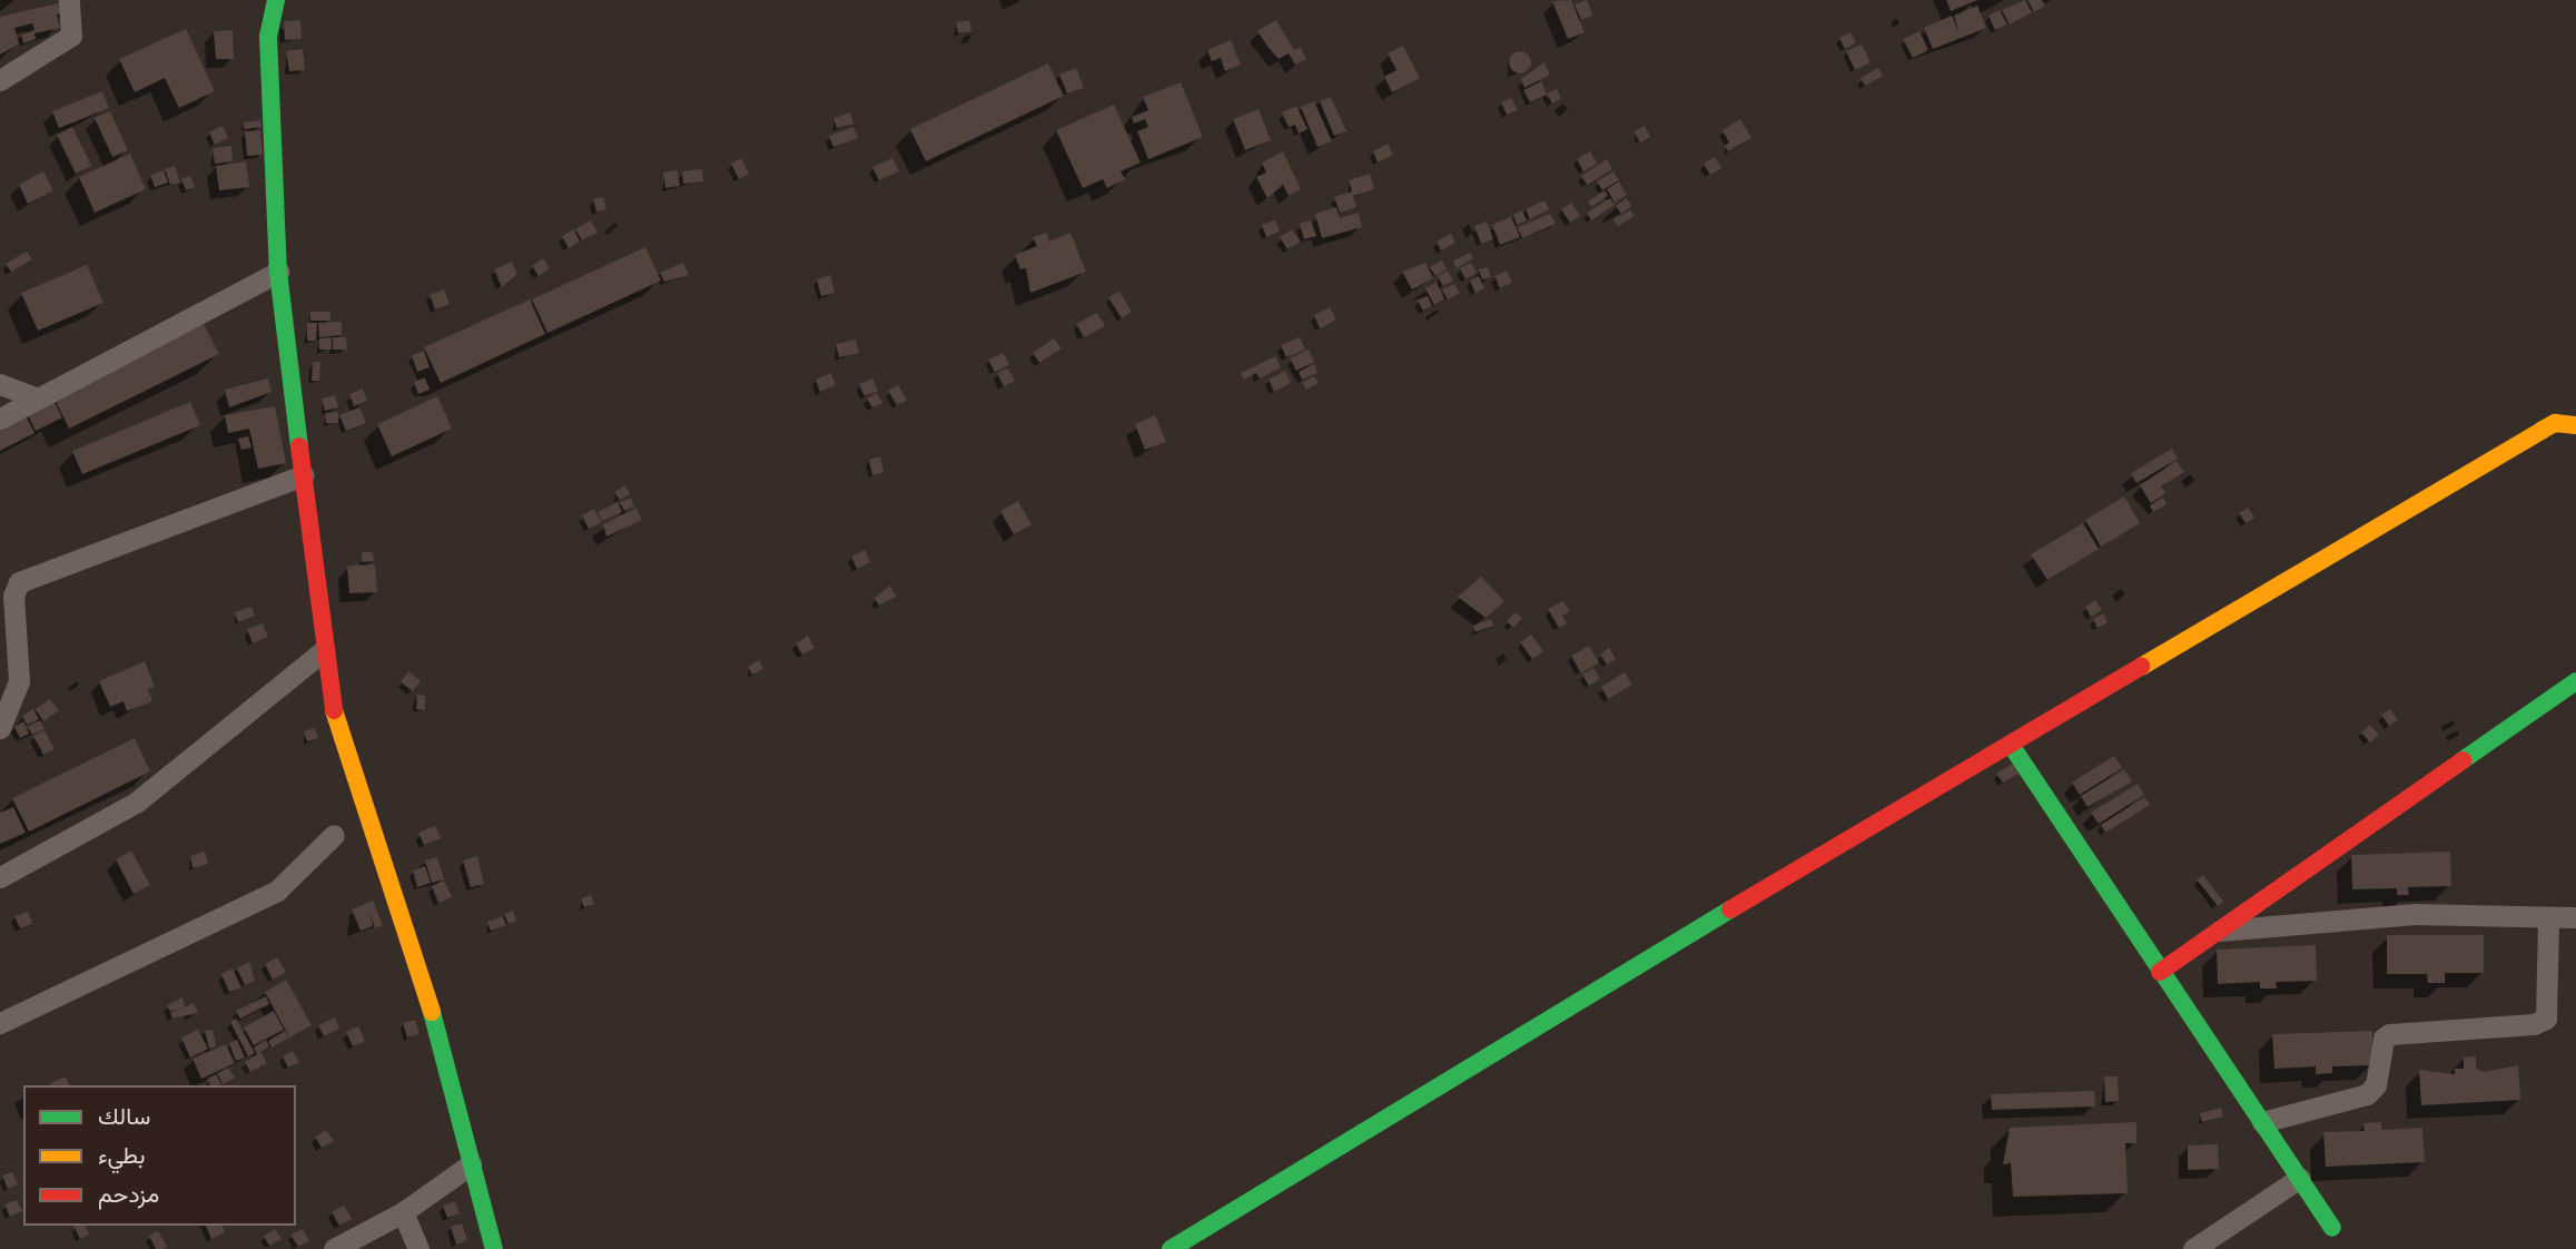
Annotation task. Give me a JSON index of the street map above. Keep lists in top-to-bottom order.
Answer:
{
  "legend": ["سالك", "بطيء", "مزدحم"]
}
